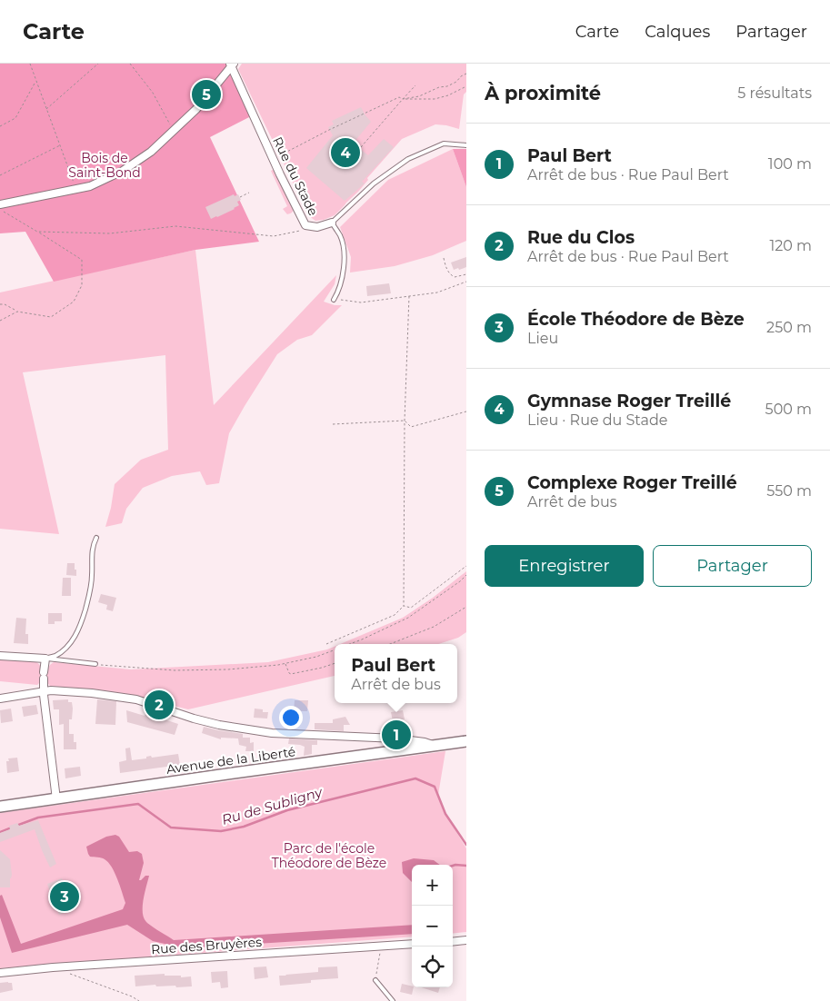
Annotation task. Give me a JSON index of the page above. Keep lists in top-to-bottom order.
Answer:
{
  "streets": {
    "main road": ["Avenue de la Liberté"],
    "street": ["Rue du Stade", "Rue des Bruyères"]
  },
  "water": ["Ru de Subligny"],
  "parks": ["Bois de Saint-Bond", "Parc de l'école Théodore de Bèze"],
  "page": {
    "header": "Carte",
    "nav": ["Carte", "Calques", "Partager"],
    "heading": ["À proximité", "5 résultats"],
    "pins": [
      "5",
      "4",
      "2",
      "1",
      "3"
    ],
    "list": [
      {
        "mark": "1",
        "name": "Paul Bert",
        "note": "Arrêt de bus · Rue Paul Bert",
        "value": "100 m"
      },
      {
        "mark": "2",
        "name": "Rue du Clos",
        "note": "Arrêt de bus · Rue Paul Bert",
        "value": "120 m"
      },
      {
        "mark": "3",
        "name": "École Théodore de Bèze",
        "note": "Lieu",
        "value": "250 m"
      },
      {
        "mark": "4",
        "name": "Gymnase Roger Treillé",
        "note": "Lieu · Rue du Stade",
        "value": "500 m"
      },
      {
        "mark": "5",
        "name": "Complexe Roger Treillé",
        "note": "Arrêt de bus",
        "value": "550 m"
      }
    ],
    "buttons": ["Enregistrer", "Partager"],
    "popup": ["Paul Bert", "Arrêt de bus"],
    "map_buttons": ["+", "−"]
  }
}
